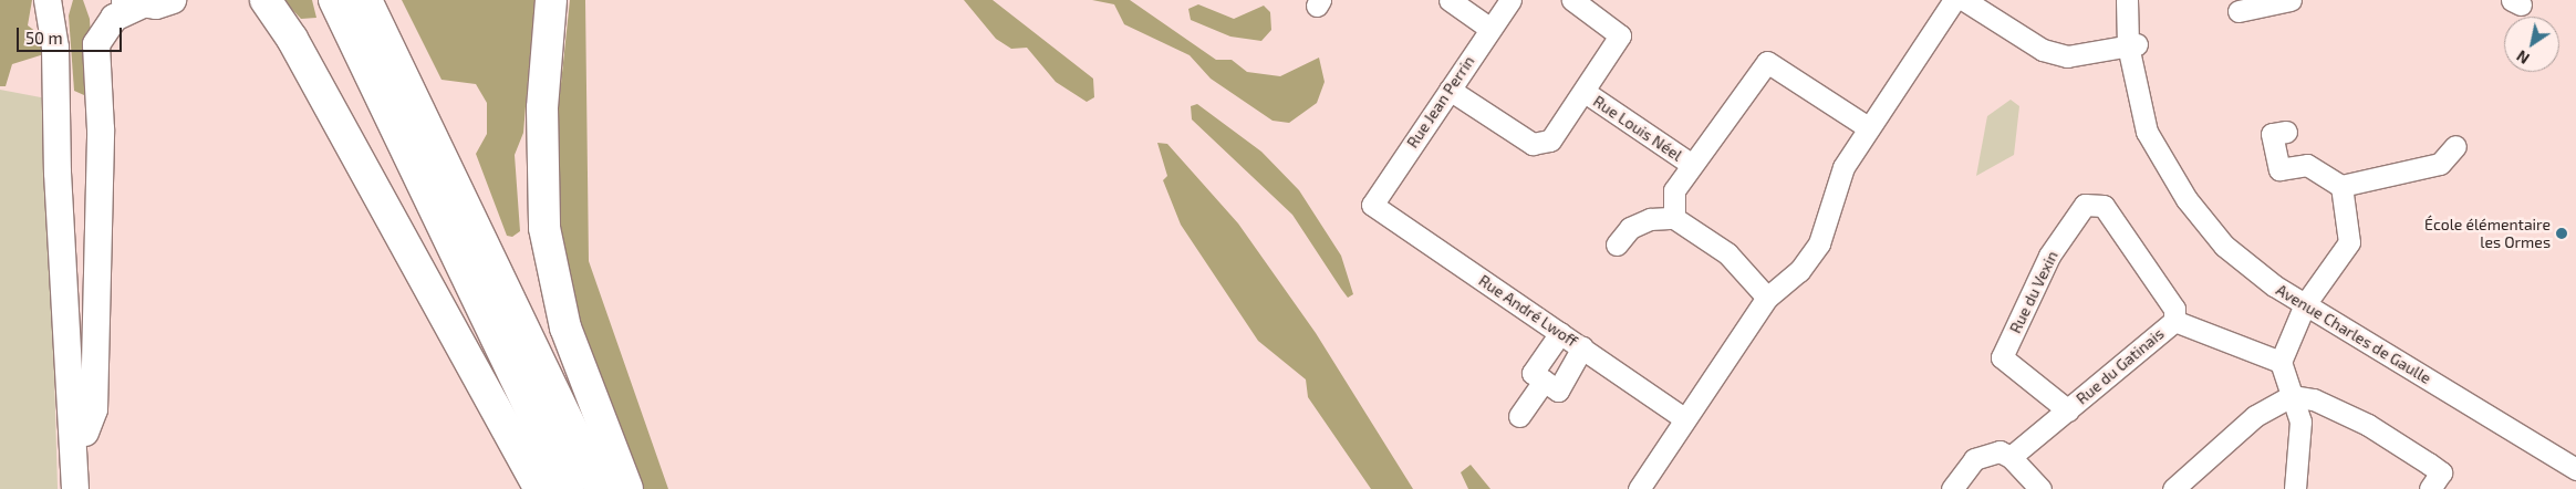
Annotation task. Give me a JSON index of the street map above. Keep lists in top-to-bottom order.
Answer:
{
  "streets": {
    "street": [
      "Rue Jean Perrin",
      "Rue Louis Néel",
      "Rue du Vexin",
      "Rue André Lwoff",
      "Avenue Charles de Gaulle",
      "Rue du Gatinais"
    ]
  },
  "crossings": [
    ["Rue Jean Perrin", "Rue André Lwoff"],
    ["Rue du Vexin", "Rue du Gatinais"]
  ],
  "places": ["École élémentaire les Ormes"],
  "scale_bar": "50 m",
  "north": "bottom left"
}
